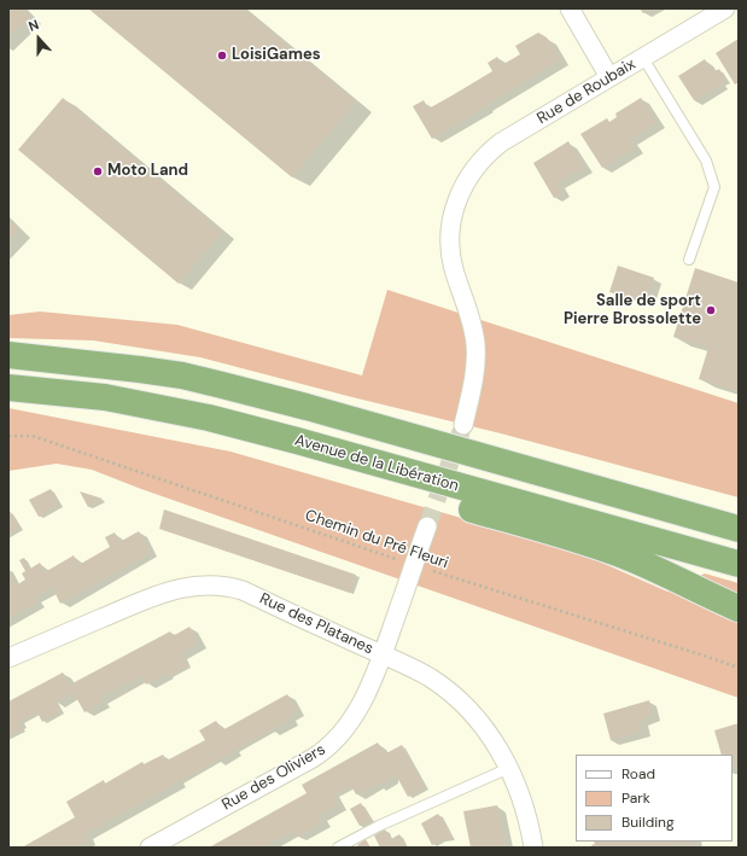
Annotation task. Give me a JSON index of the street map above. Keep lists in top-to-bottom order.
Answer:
{
  "streets": {
    "highway": ["Avenue de la Libération"],
    "street": ["Rue de Roubaix", "Rue des Platanes", "Rue des Oliviers"],
    "path": ["Chemin du Pré Fleuri"]
  },
  "crossings": [
    ["Chemin du Pré Fleuri", "Rue des Oliviers"],
    ["Rue des Platanes", "Rue des Oliviers"]
  ],
  "places": ["LoisiGames", "Moto Land", "Salle de sport Pierre Brossolette"],
  "legend": ["Road", "Park", "Building"],
  "north": "top"
}
